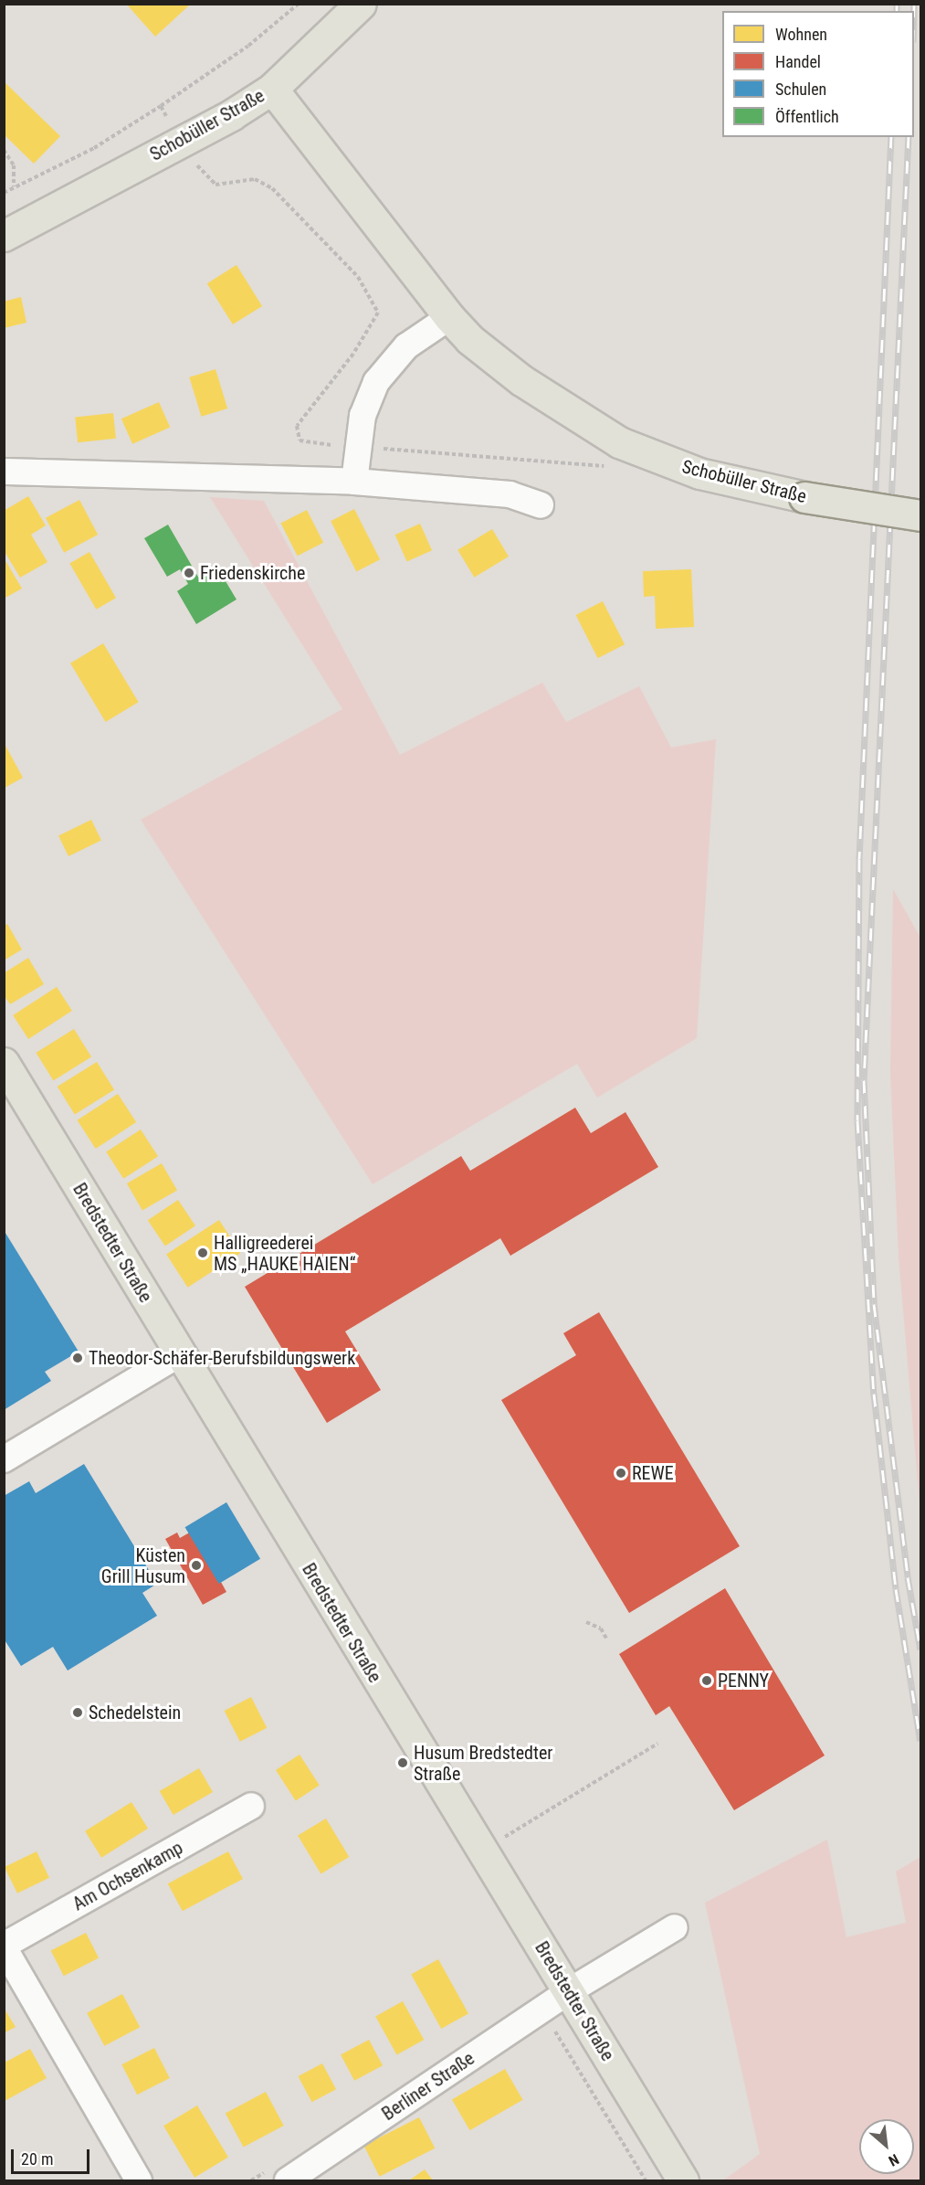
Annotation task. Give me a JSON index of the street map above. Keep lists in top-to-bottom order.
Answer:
{
  "streets": {
    "main road": ["Schobüller Straße", "Bredstedter Straße"],
    "street": ["Am Ochsenkamp", "Berliner Straße"]
  },
  "crossings": [
    ["Bredstedter Straße", "Berliner Straße"]
  ],
  "places": [
    "Friedenskirche",
    "Halligreederei MS „HAUKE HAIEN“",
    "Theodor-Schäfer-Berufsbildungswerk",
    "REWE",
    "Küsten Grill Husum",
    "PENNY",
    "Schedelstein",
    "Husum Bredstedter Straße"
  ],
  "legend": [
    "Wohnen",
    "Handel",
    "Schulen",
    "Öffentlich"
  ],
  "scale_bar": "20 m",
  "north": "bottom right"
}
